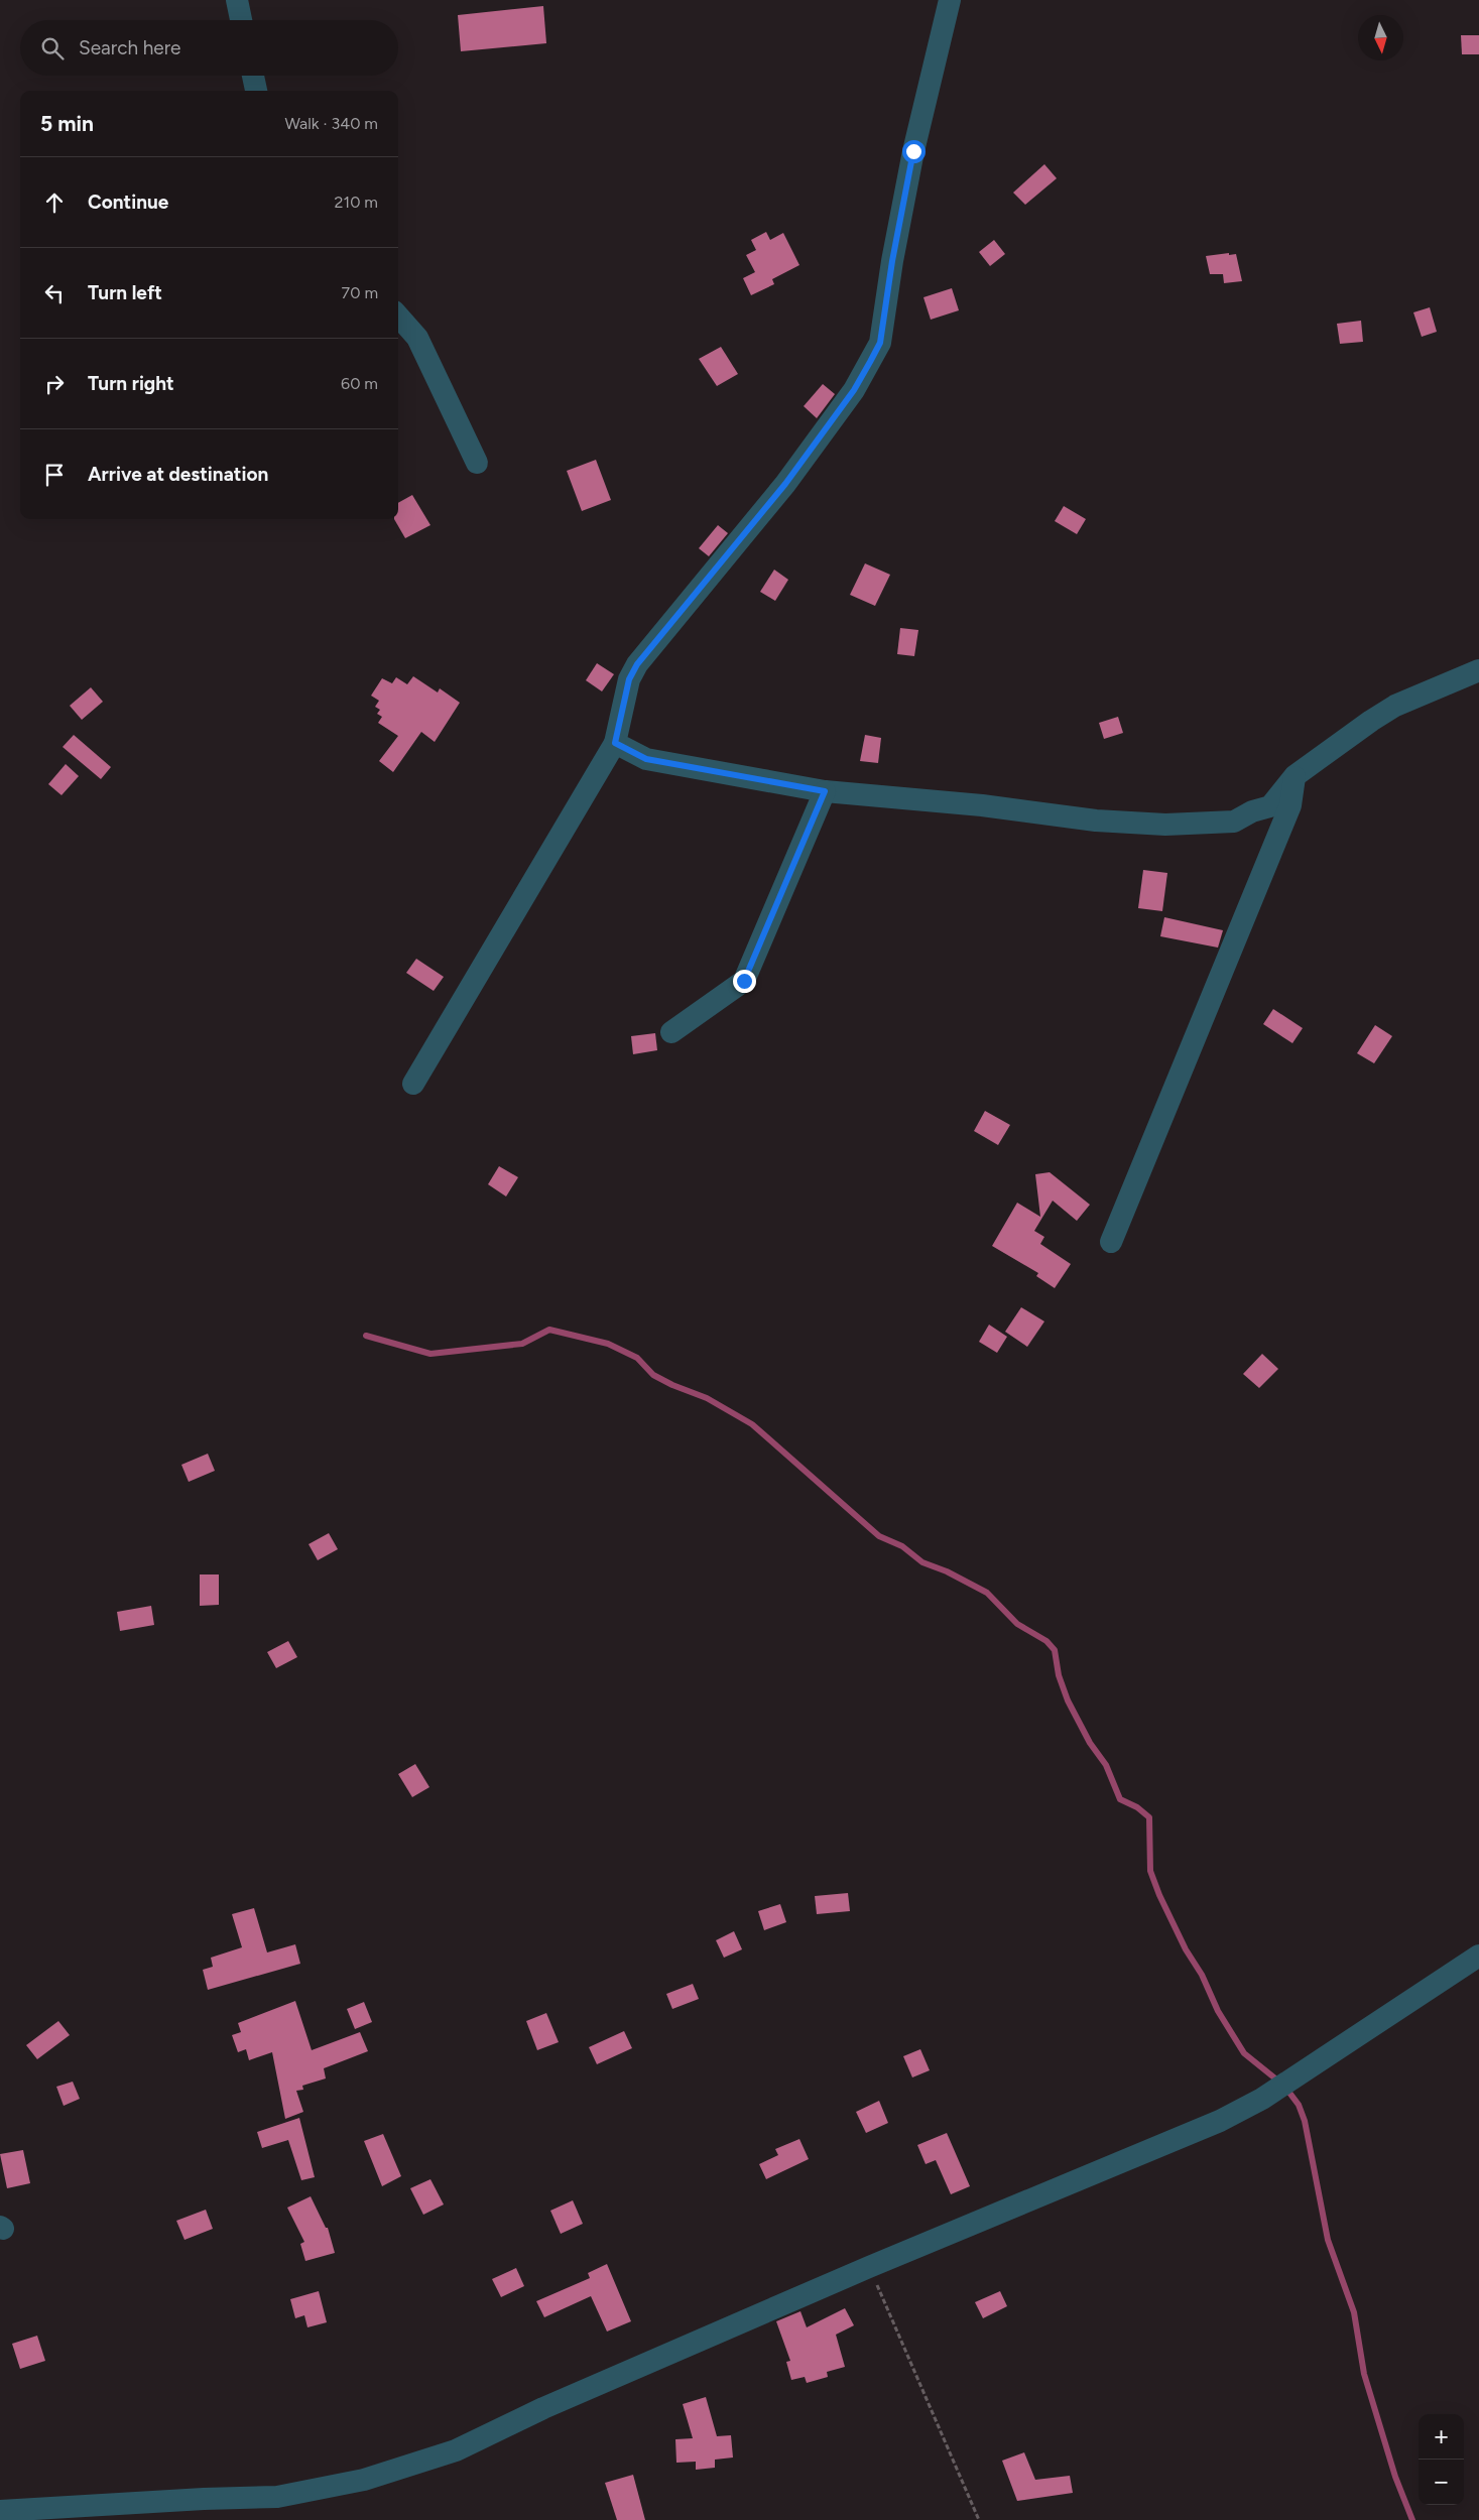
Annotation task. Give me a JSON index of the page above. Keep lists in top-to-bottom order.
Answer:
{
  "north": "bottom",
  "page": {
    "search": "Search here",
    "heading": ["5 min", "Walk · 340 m"],
    "list": [
      ["Continue", "210 m"],
      ["Turn left", "70 m"],
      ["Turn right", "60 m"],
      "Arrive at destination"
    ],
    "map_buttons": ["+", "−"]
  }
}
